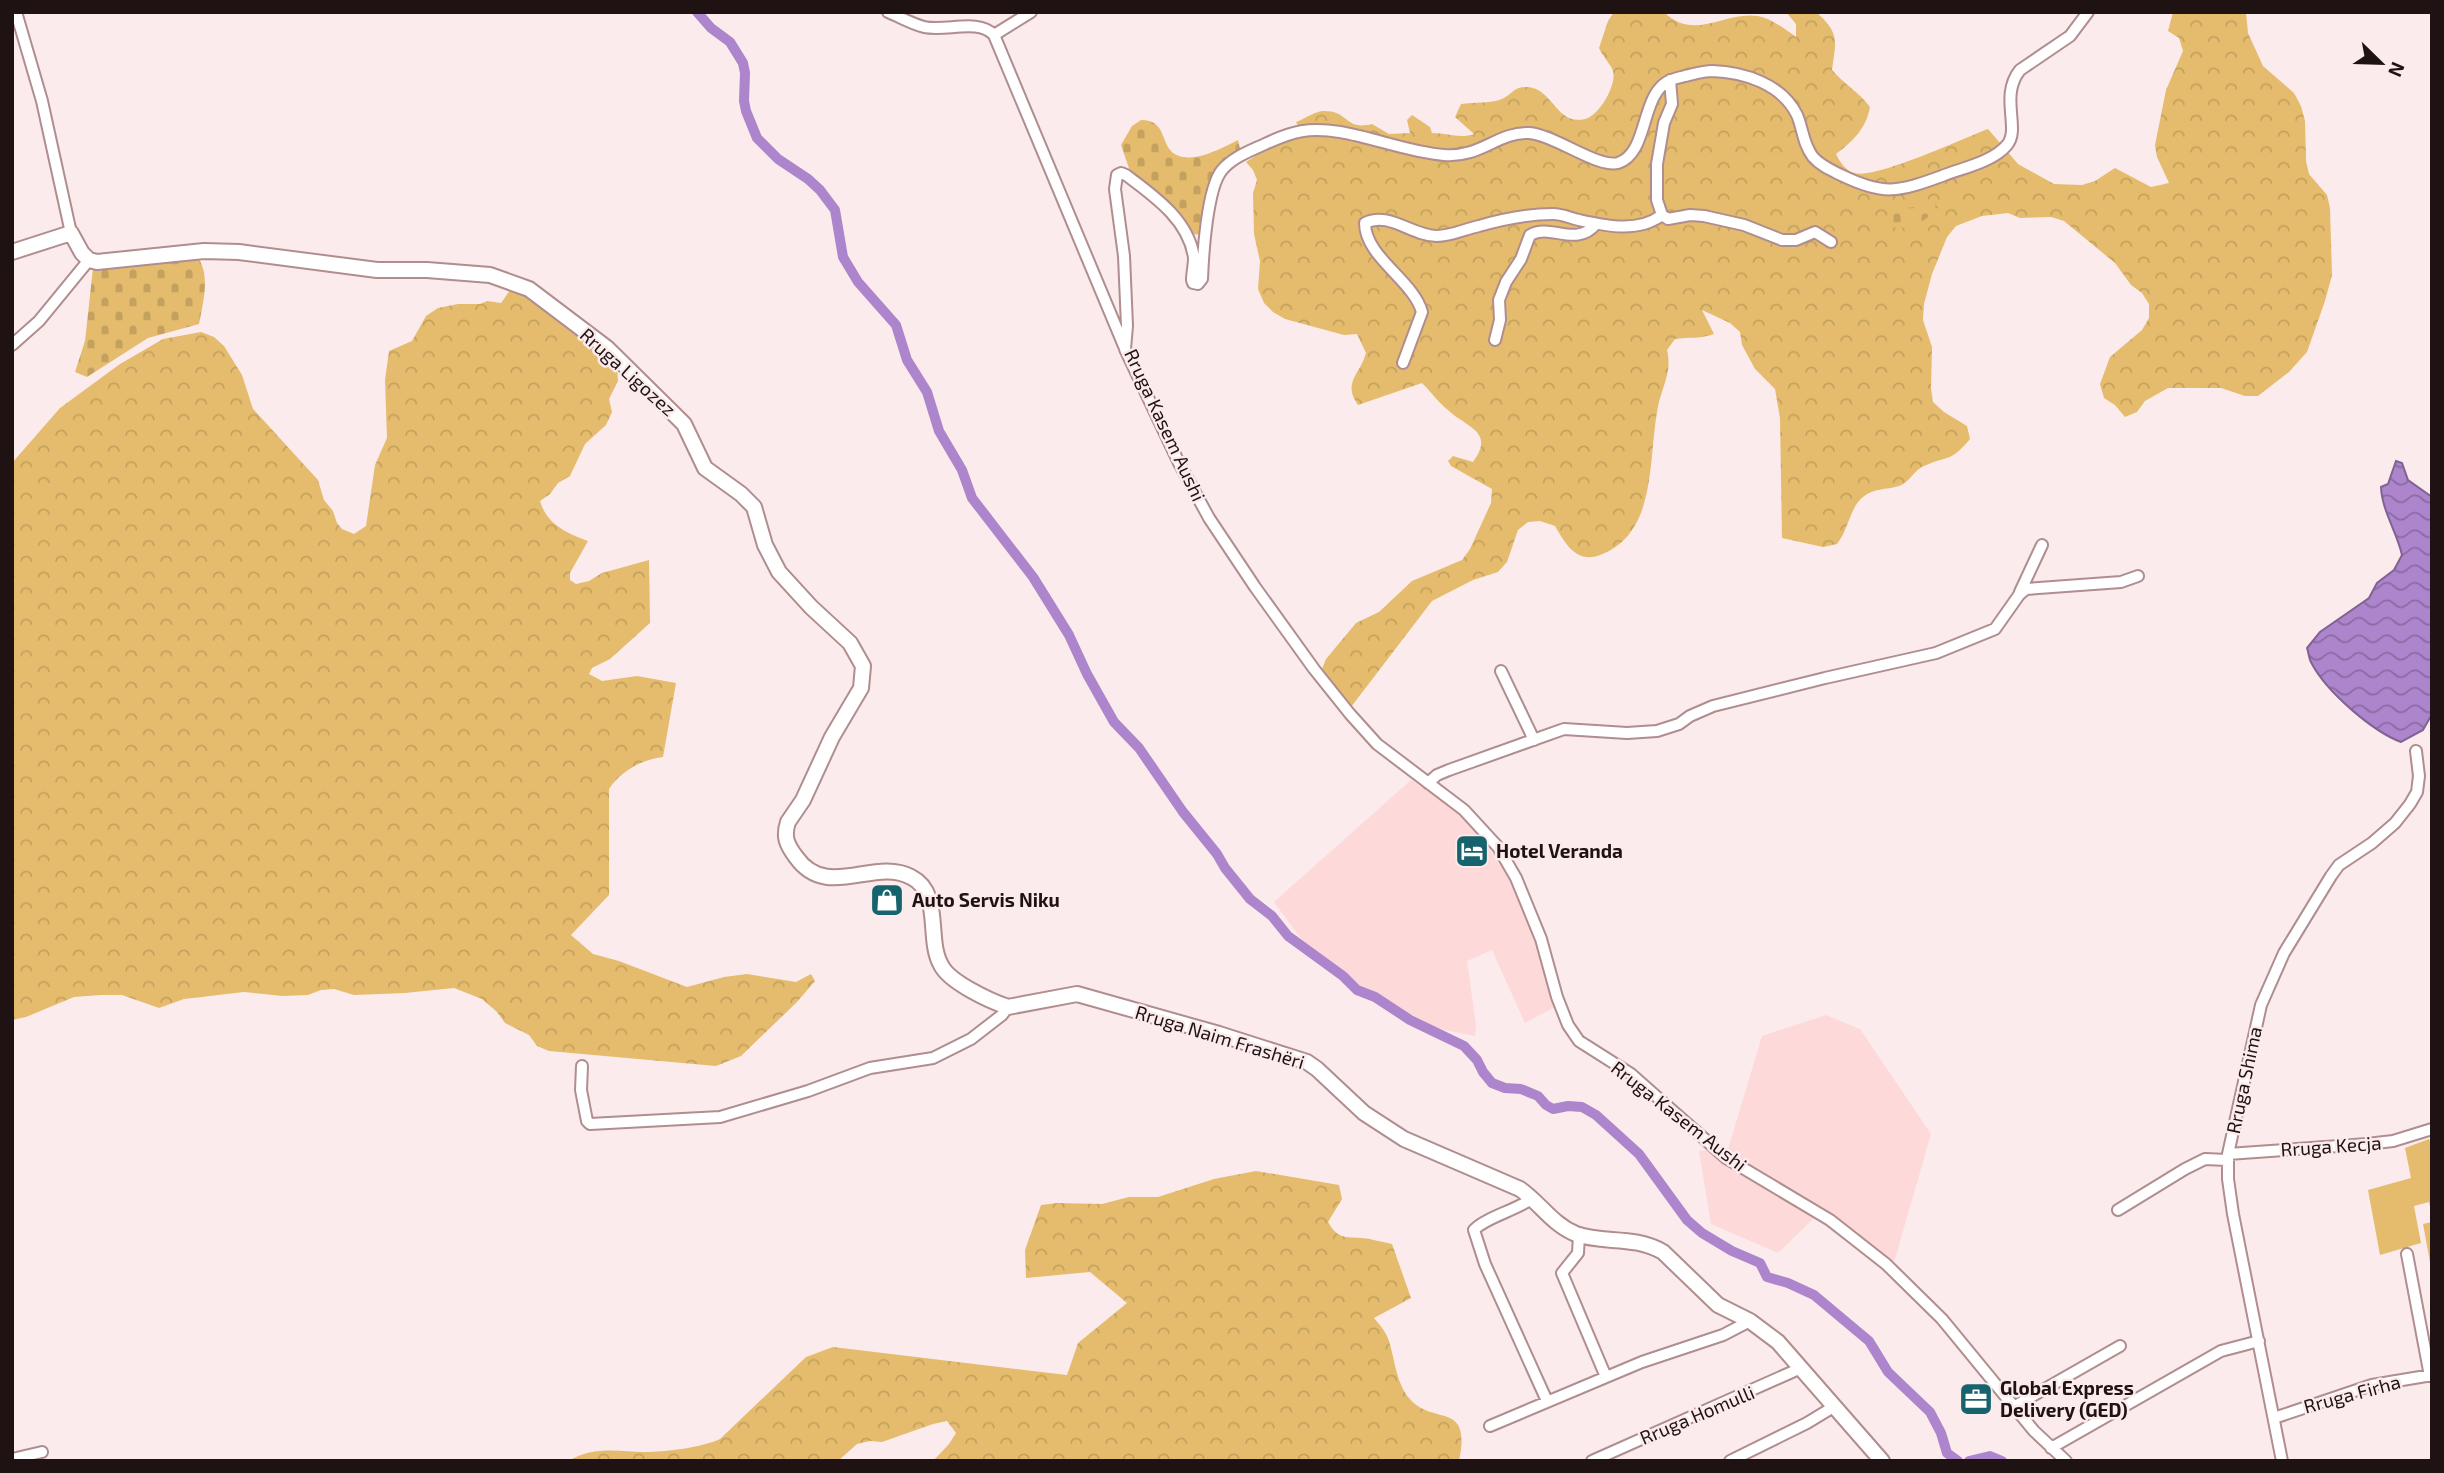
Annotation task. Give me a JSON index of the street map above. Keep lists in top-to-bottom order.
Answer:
{
  "streets": {
    "street": [
      "Rruga Ligozez",
      "Rruga Kasem Aushi",
      "Rruga Naim Frashëri",
      "Rruga Shima",
      "Rruga Kecja",
      "Rruga Firha",
      "Rruga Homulli"
    ]
  },
  "crossings": [
    ["Rruga Ligozez", "Rruga Naim Frashëri"],
    ["Rruga Naim Frashëri", "Rruga Homulli"],
    ["Rruga Shima", "Rruga Kecja"],
    ["Rruga Shima", "Rruga Firha"]
  ],
  "places": {
    "hotel": ["Hotel Veranda"],
    "shop": ["Auto Servis Niku"],
    "office": ["Global Express Delivery (GED)"]
  },
  "north": "bottom right"
}
